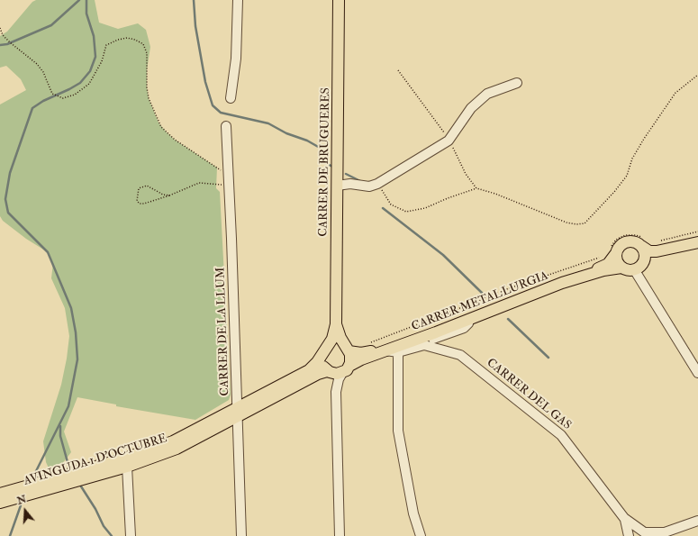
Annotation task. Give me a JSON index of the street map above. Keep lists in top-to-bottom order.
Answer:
{
  "streets": {
    "main road": ["CARRER DE BRUGUERES", "CARRER METAL·LURGIA", "AVINGUDA 1 D'OCTUBRE"],
    "street": ["CARRER DE LA LLUM", "CARRER DEL GAS"]
  },
  "crossings": [
    ["CARRER DE LA LLUM", "AVINGUDA 1 D'OCTUBRE"]
  ],
  "north": "top"
}
